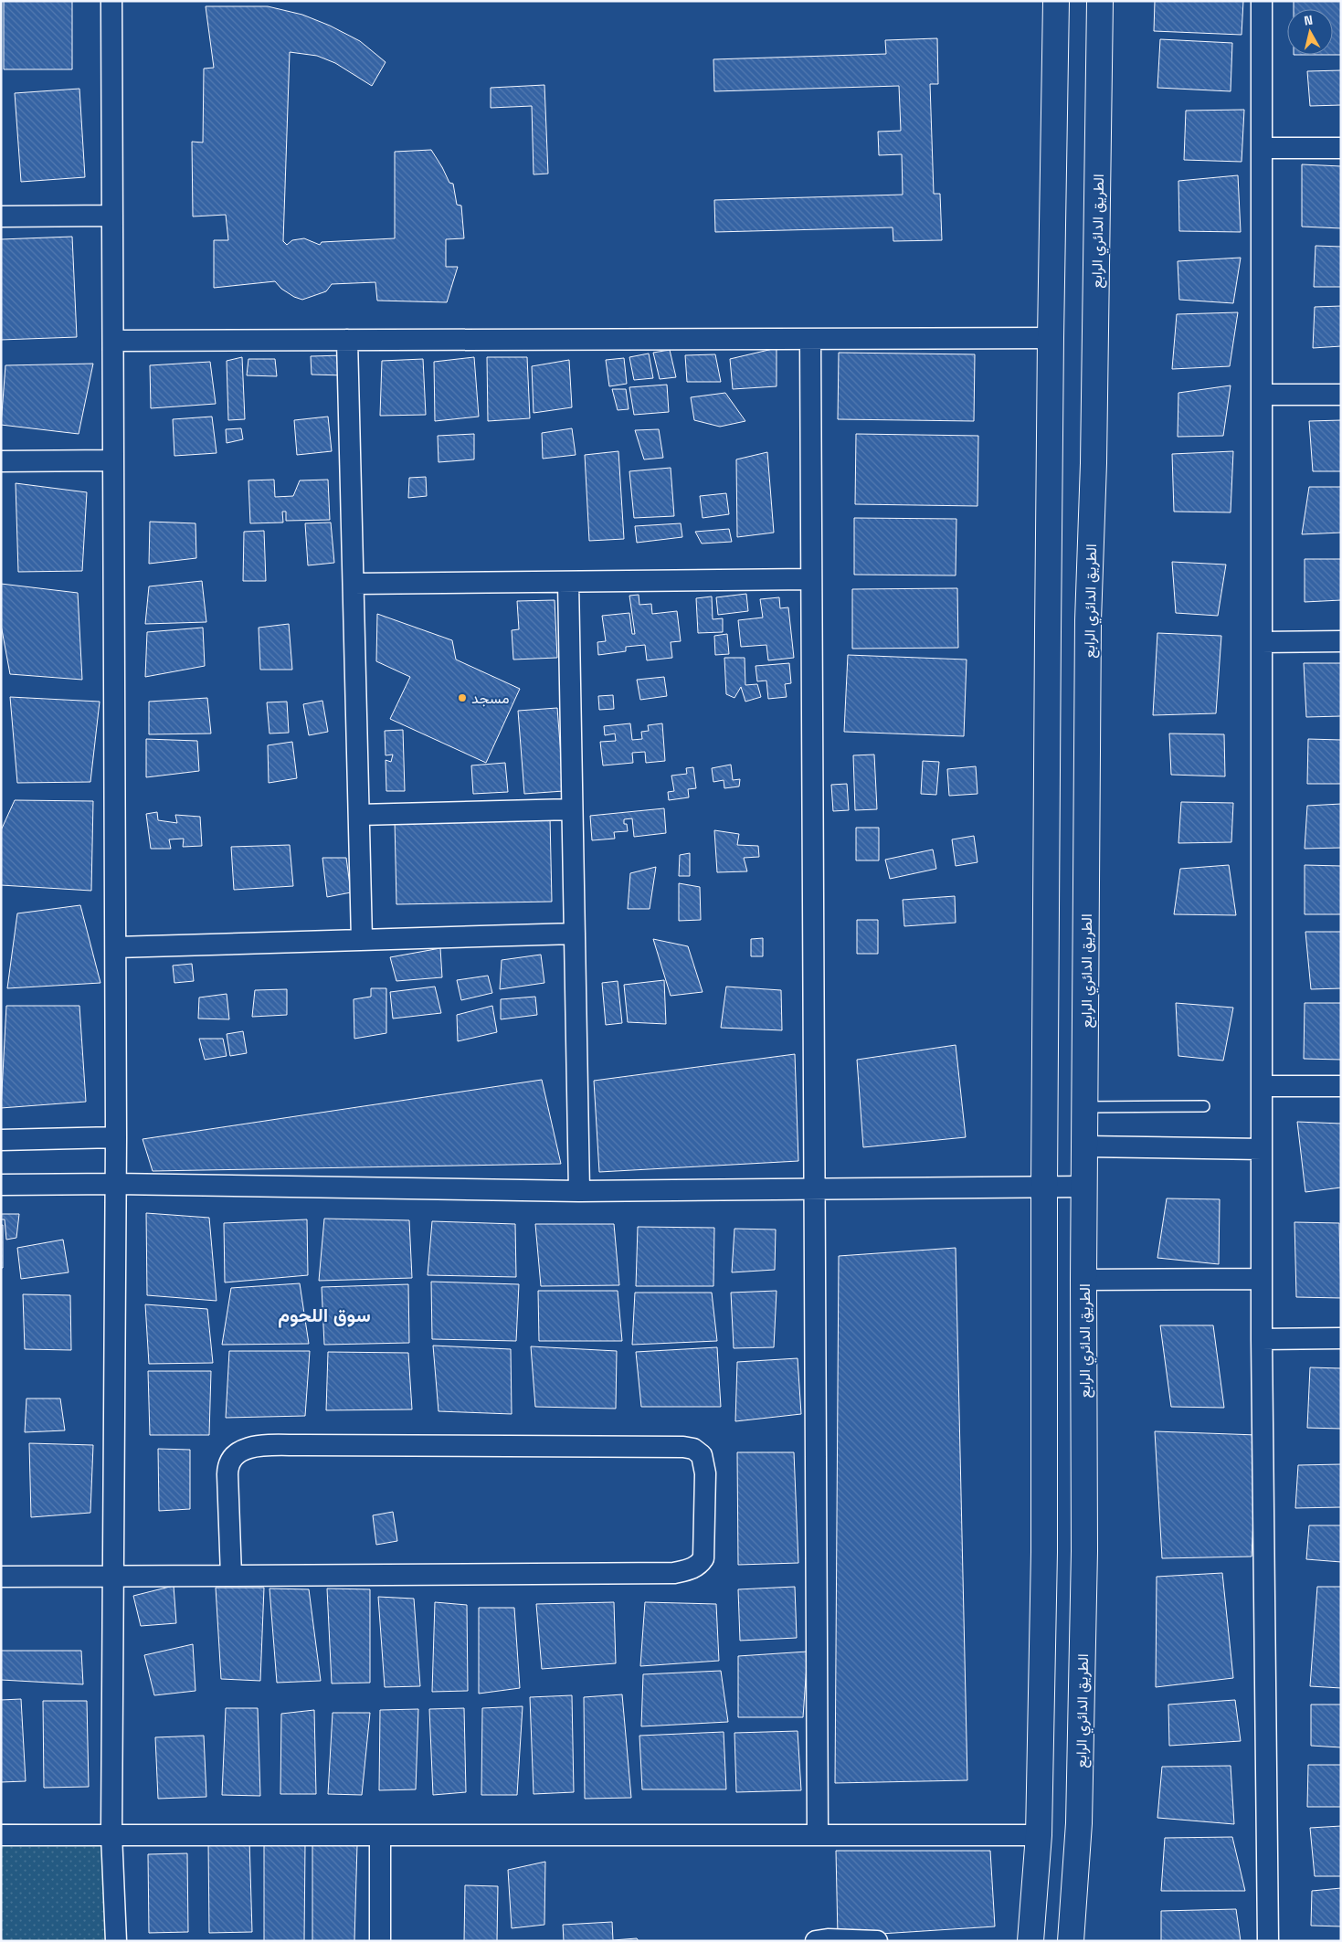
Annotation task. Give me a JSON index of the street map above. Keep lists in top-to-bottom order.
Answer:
{
  "streets": {
    "main road": ["الطريق الدائري الرابع"]
  },
  "districts": ["سوق اللحوم"],
  "places": ["مسجد"],
  "north": "top"
}
